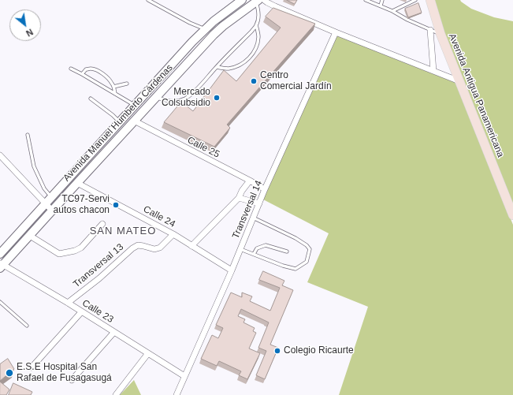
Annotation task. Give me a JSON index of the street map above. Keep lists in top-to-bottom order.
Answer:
{
  "streets": {
    "main road": ["Avenida Antigua Panamericana", "Avenida Manuel Humberto Cárdenas"],
    "street": [
      "Calle 25",
      "Transversal 14",
      "Calle 24",
      "Transversal 13",
      "Calle 23"
    ]
  },
  "crossings": [
    ["Avenida Manuel Humberto Cárdenas", "Calle 25"],
    ["Avenida Manuel Humberto Cárdenas", "Calle 24"],
    ["Avenida Manuel Humberto Cárdenas", "Calle 23"],
    ["Calle 25", "Transversal 14"],
    ["Transversal 14", "Calle 24"],
    ["Transversal 14", "Calle 23"],
    ["Calle 24", "Transversal 13"],
    ["Transversal 13", "Calle 23"]
  ],
  "districts": ["SAN MATEO"],
  "places": [
    "Centro Comercial Jardín",
    "Mercado Colsubsidio",
    "TC97-Servi autos chacon",
    "Colegio Ricaurte",
    "E.S.E Hospital San Rafael de Fusagasugá"
  ],
  "north": "bottom right"
}
